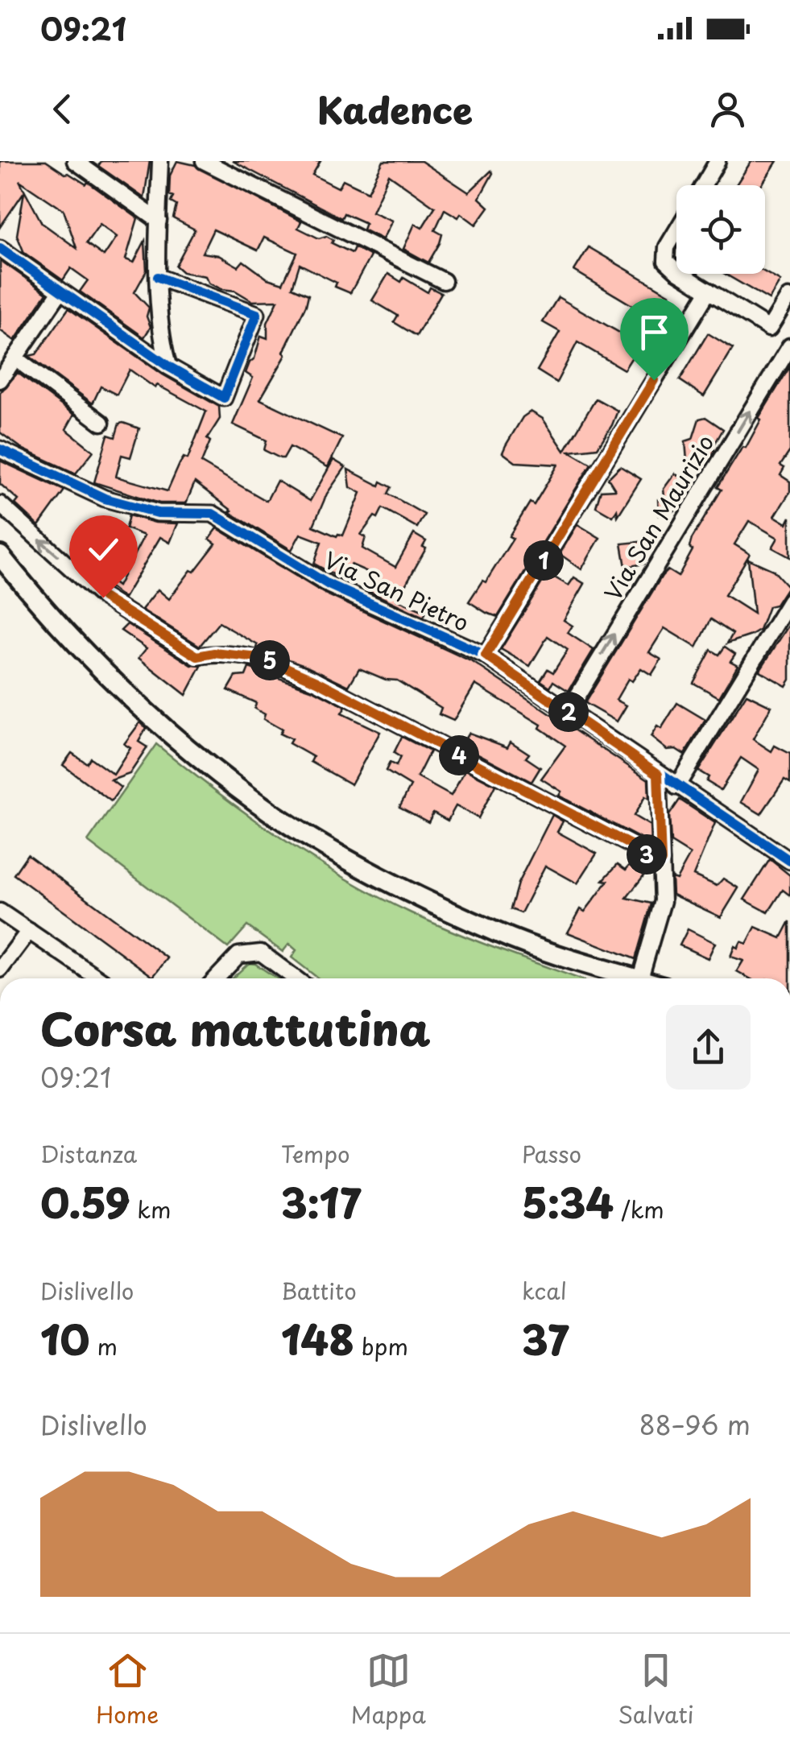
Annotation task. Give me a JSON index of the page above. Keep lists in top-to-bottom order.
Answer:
{
  "streets": {
    "street": ["Via San Maurizio", "Via San Pietro"]
  },
  "crossings": [
    ["Via San Maurizio", "Via San Pietro"]
  ],
  "page": {
    "status": "09:21",
    "header": "Kadence",
    "pins": [
      "1",
      "5",
      "2",
      "4",
      "3"
    ],
    "heading": ["Corsa mattutina", "09:21"],
    "stats": [
      ["Distanza", "0.59 km"],
      ["Tempo", "3:17"],
      ["Passo", "5:34 /km"],
      ["Dislivello", "10 m"],
      ["Battito", "148 bpm"],
      ["kcal", "37"]
    ],
    "chart": ["Dislivello", "88–96 m"],
    "tabs": ["Home", "Mappa", "Salvati"]
  }
}
